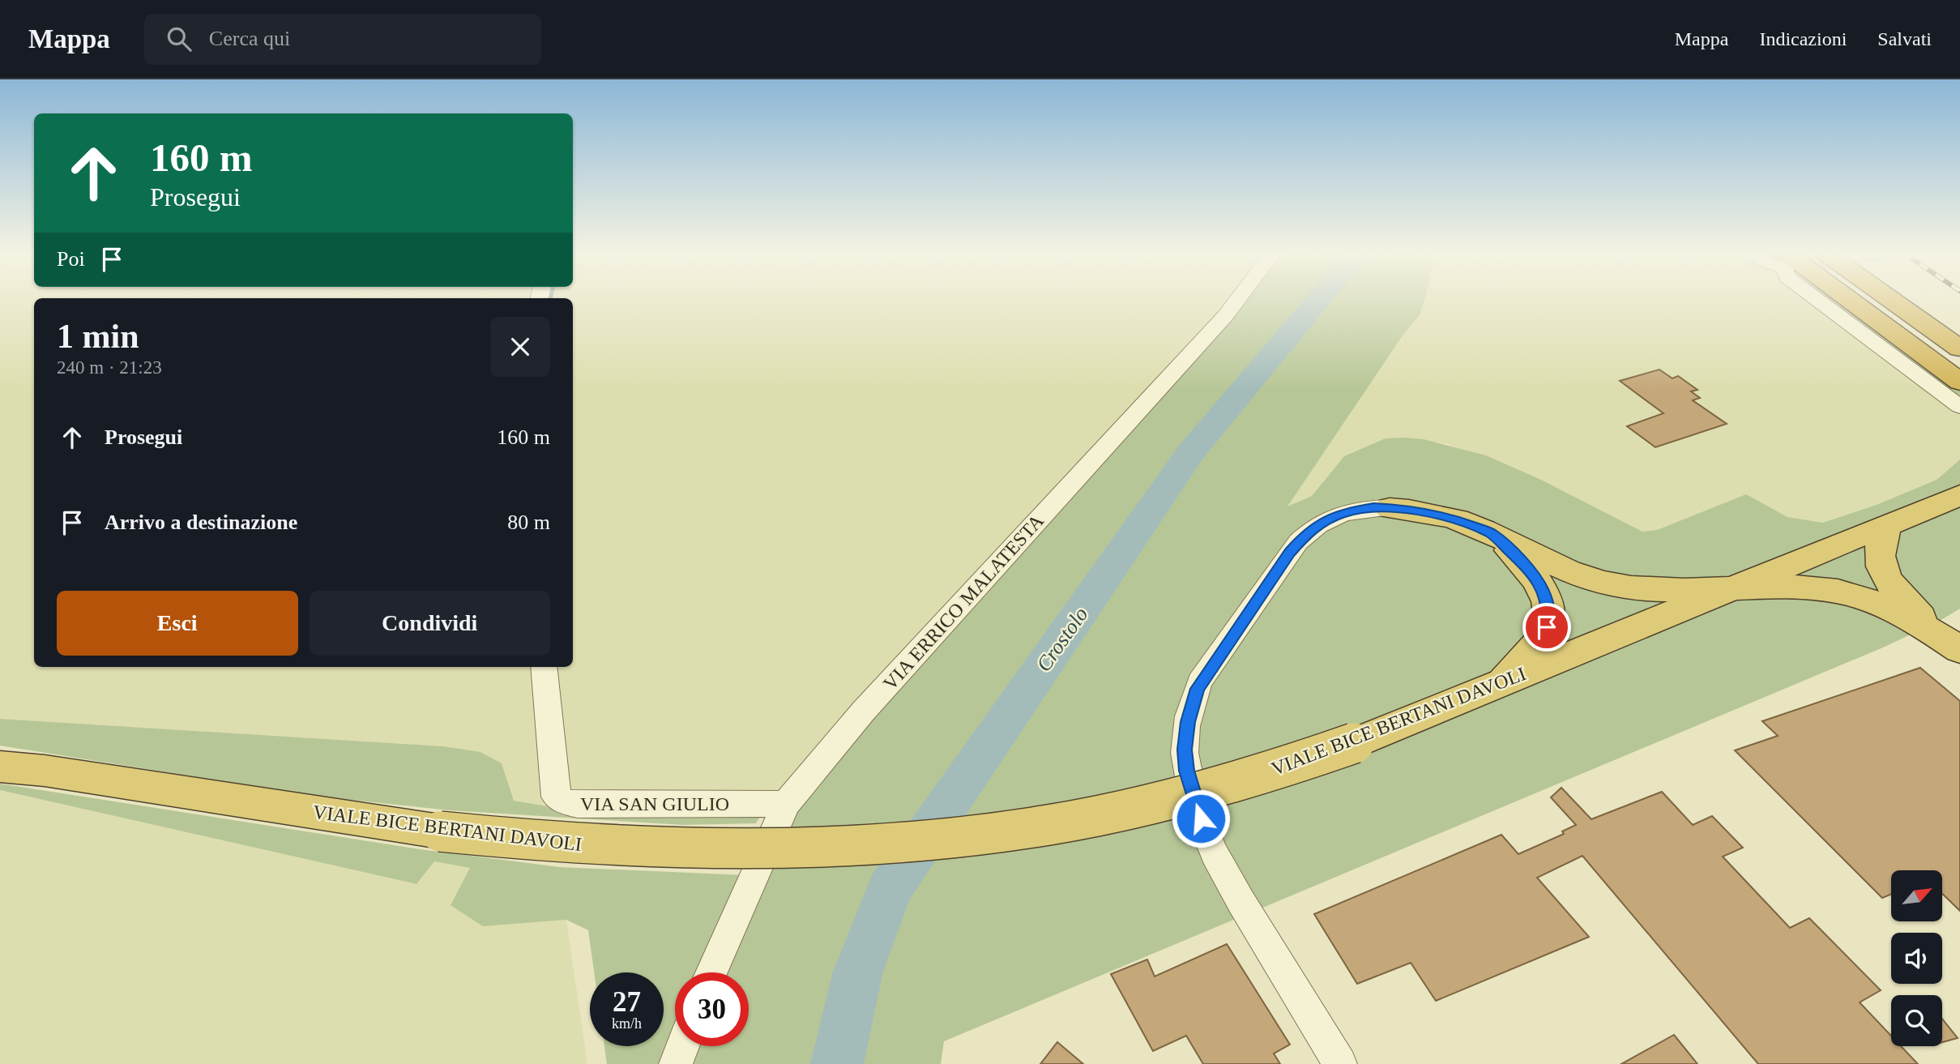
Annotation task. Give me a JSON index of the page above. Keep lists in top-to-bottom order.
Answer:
{
  "streets": {
    "highway": ["VIALE BICE BERTANI DAVOLI"],
    "street": ["VIA ERRICO MALATESTA", "VIA SAN GIULIO"]
  },
  "crossings": [
    ["VIA ERRICO MALATESTA", "VIA SAN GIULIO"]
  ],
  "water": ["Crostolo"],
  "north": "top right",
  "page": {
    "header": "Mappa",
    "search": "Cerca qui",
    "nav": ["Mappa", "Indicazioni", "Salvati"],
    "turn": ["160 m", "Prosegui"],
    "then": "Poi",
    "heading": ["1 min", "240 m · 21:23"],
    "list": [
      {
        "name": "Prosegui",
        "value": "160 m"
      },
      {
        "name": "Arrivo a destinazione",
        "value": "80 m"
      }
    ],
    "buttons": ["Esci", "Condividi"],
    "speed": "27 km/h",
    "limit": "30"
  }
}
